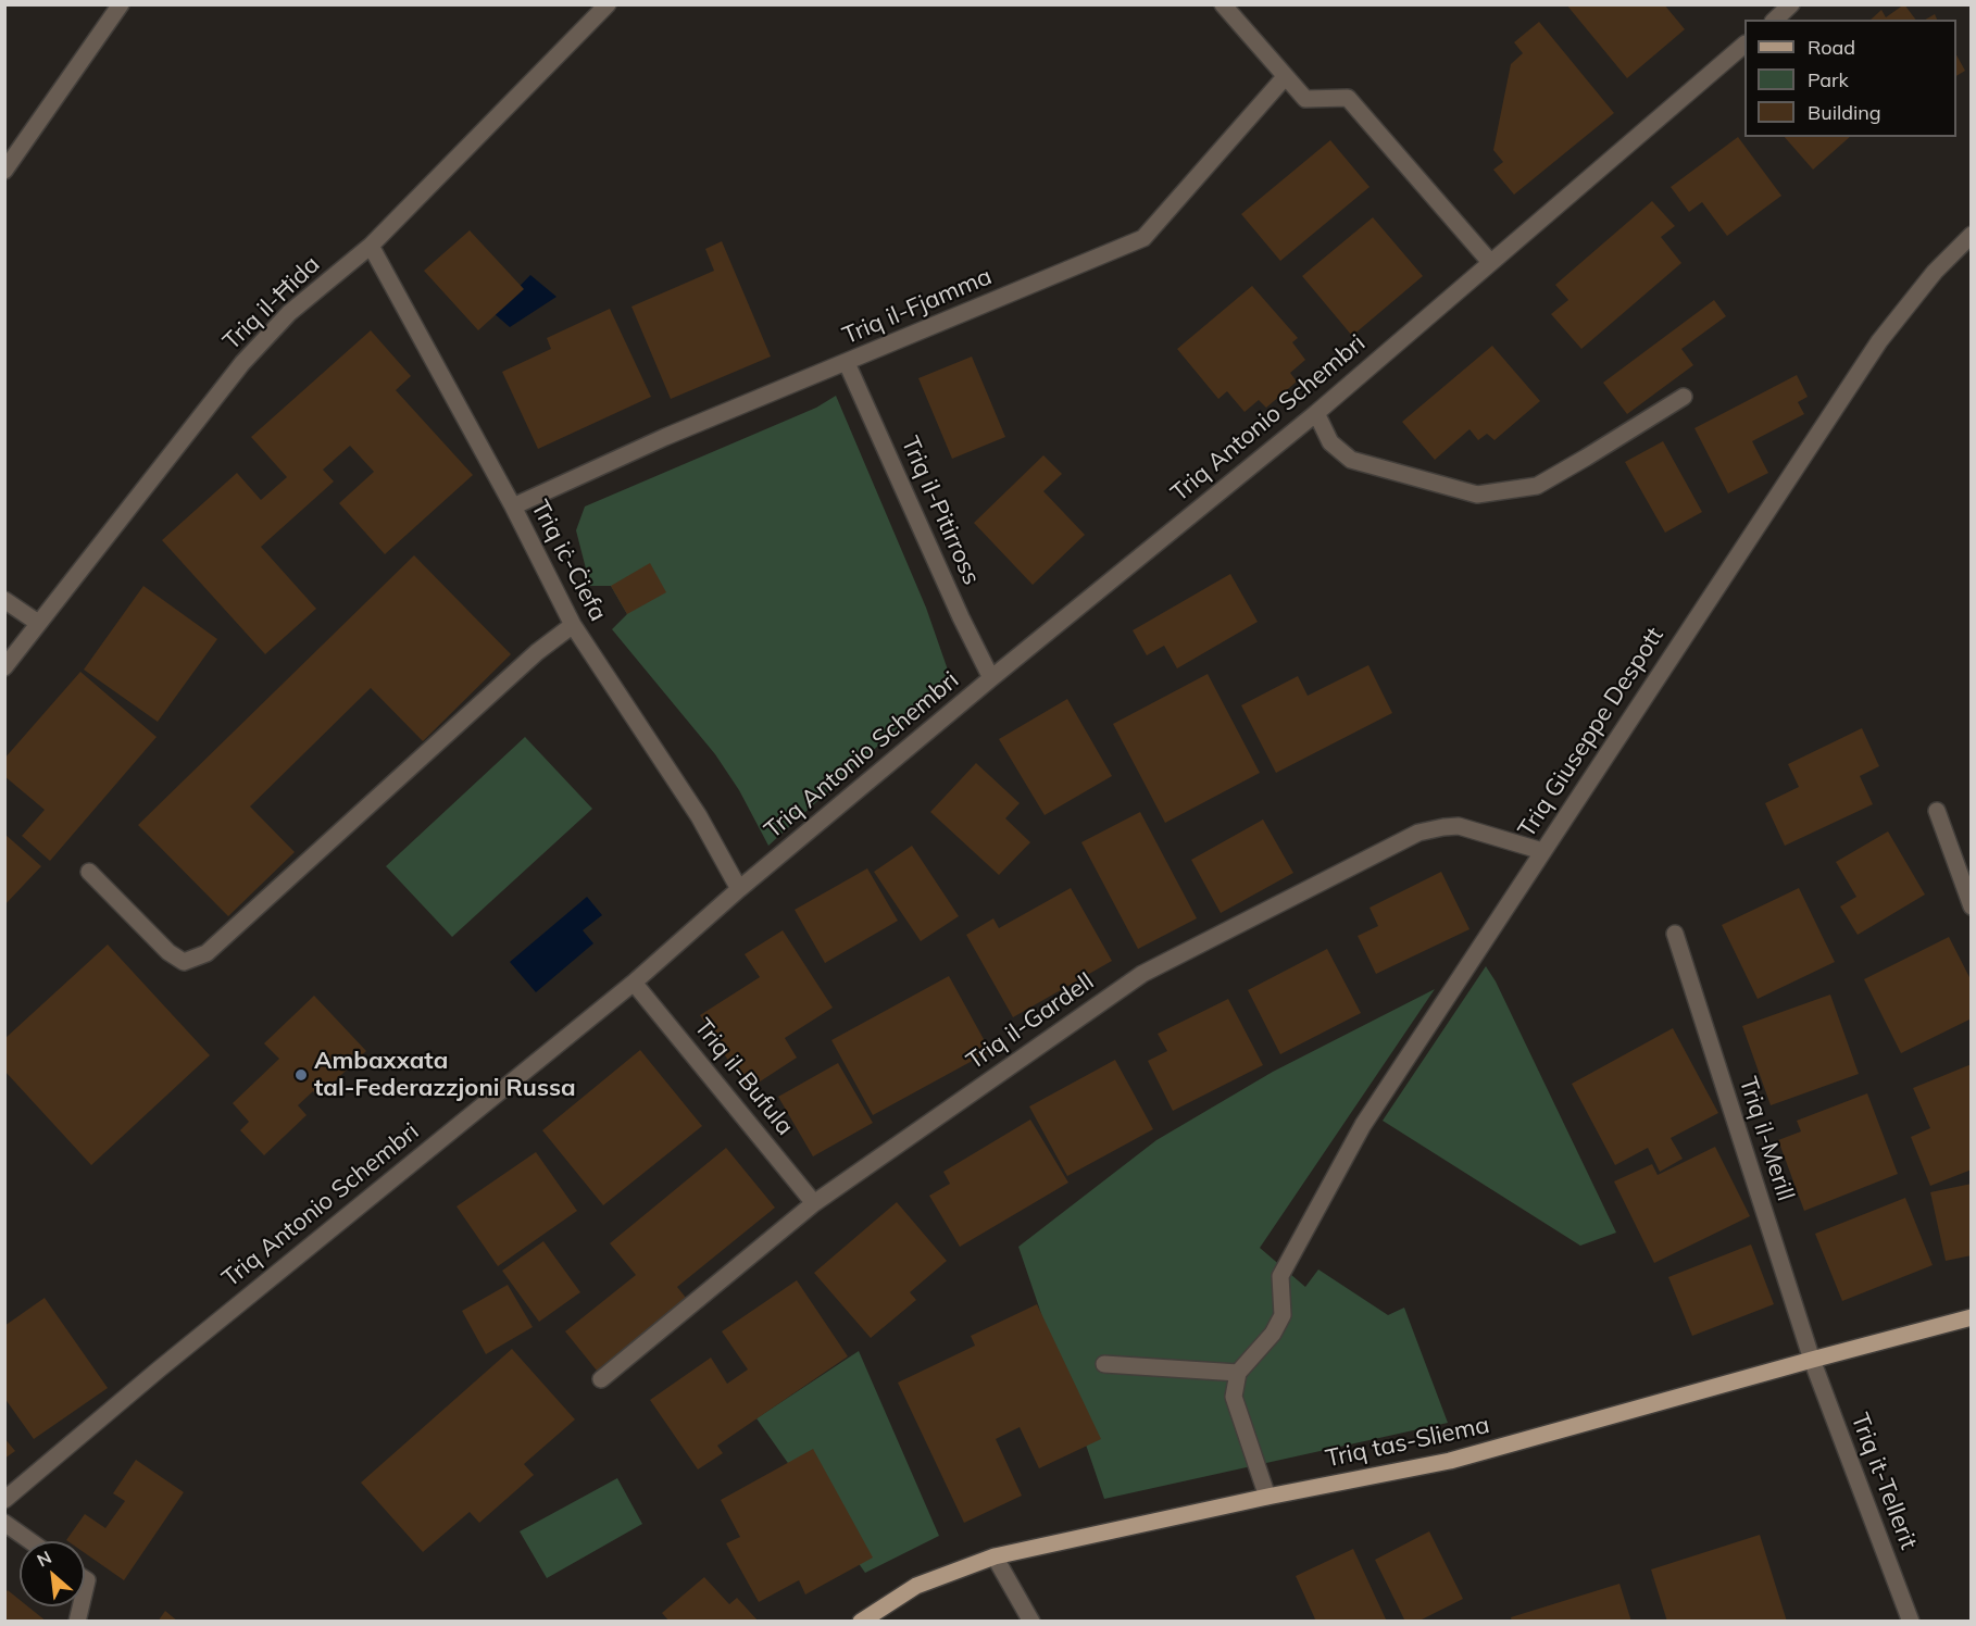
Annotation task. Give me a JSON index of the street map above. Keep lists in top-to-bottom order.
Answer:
{
  "streets": {
    "main road": ["Triq tas-Sliema"],
    "street": [
      "Triq il-Ħida",
      "Triq il-Fjamma",
      "Triq Antonio Schembri",
      "Triq il-Pitirross",
      "Triq iċ-Ċiefa",
      "Triq Giuseppe Despott",
      "Triq il-Gardell",
      "Triq il-Bufula",
      "Triq il-Merill",
      "Triq it-Tellerit"
    ]
  },
  "crossings": [
    ["Triq il-Ħida", "Triq iċ-Ċiefa"],
    ["Triq il-Fjamma", "Triq il-Pitirross"],
    ["Triq il-Fjamma", "Triq iċ-Ċiefa"],
    ["Triq Antonio Schembri", "Triq il-Pitirross"],
    ["Triq Antonio Schembri", "Triq iċ-Ċiefa"],
    ["Triq Antonio Schembri", "Triq il-Bufula"],
    ["Triq Giuseppe Despott", "Triq il-Gardell"],
    ["Triq il-Gardell", "Triq il-Bufula"],
    ["Triq il-Merill", "Triq tas-Sliema"],
    ["Triq il-Merill", "Triq it-Tellerit"],
    ["Triq tas-Sliema", "Triq it-Tellerit"]
  ],
  "places": ["Ambaxxata tal-Federazzjoni Russa"],
  "legend": ["Road", "Park", "Building"],
  "north": "top left"
}
